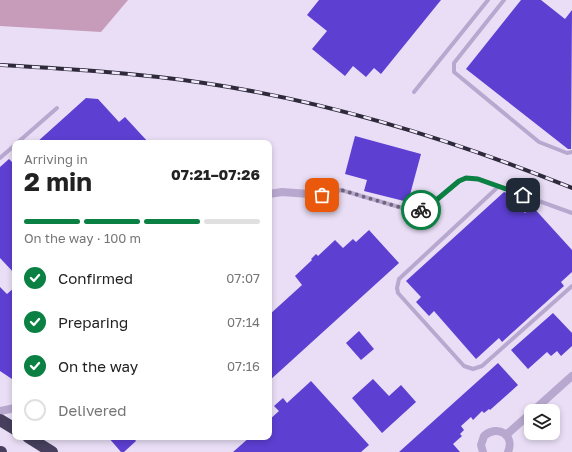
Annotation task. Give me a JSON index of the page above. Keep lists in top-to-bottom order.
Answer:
{
  "page": {
    "heading": ["2 min", "Arriving in", "07:21–07:26"],
    "bar": "On the way · 100 m",
    "list": [
      ["Confirmed", "07:07"],
      ["Preparing", "07:14"],
      ["On the way", "07:16"],
      "Delivered"
    ]
  }
}
